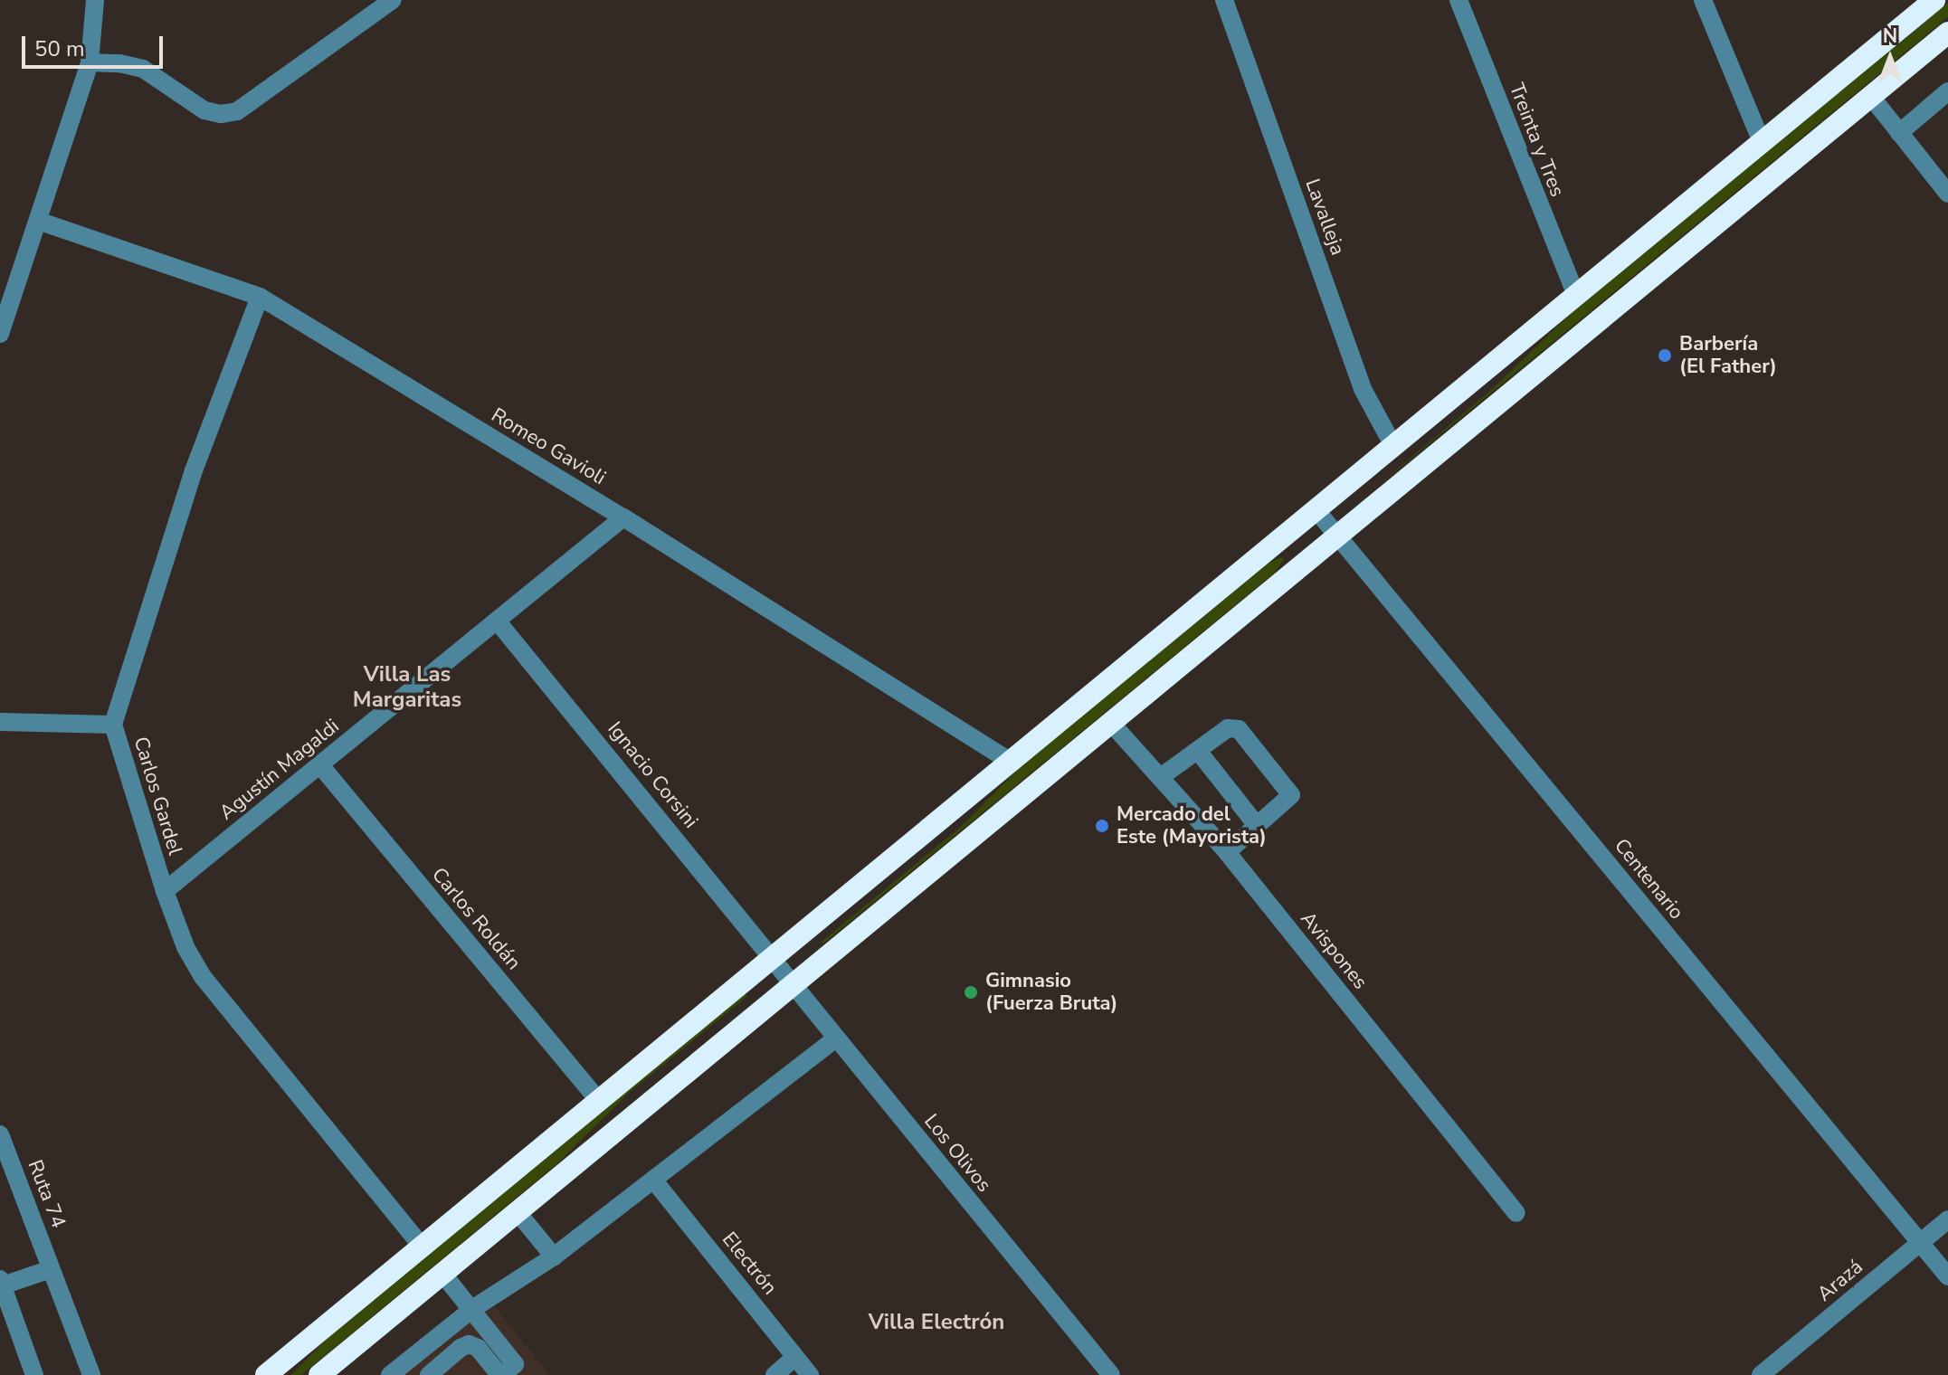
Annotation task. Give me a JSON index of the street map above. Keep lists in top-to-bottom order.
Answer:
{
  "streets": {
    "street": [
      "Treinta y Tres",
      "Lavalleja",
      "Romeo Gavioli",
      "Agustín Magaldi",
      "Ignacio Corsini",
      "Carlos Gardel",
      "Centenario",
      "Carlos Roldán",
      "Avispones",
      "Los Olivos",
      "Ruta 74",
      "Electrón",
      "Arazá"
    ]
  },
  "crossings": [
    ["Romeo Gavioli", "Agustín Magaldi"],
    ["Romeo Gavioli", "Carlos Gardel"],
    ["Agustín Magaldi", "Ignacio Corsini"],
    ["Agustín Magaldi", "Carlos Gardel"],
    ["Agustín Magaldi", "Carlos Roldán"],
    ["Ignacio Corsini", "Los Olivos"],
    ["Centenario", "Arazá"]
  ],
  "districts": ["Villa Las Margaritas", "Villa Electrón"],
  "places": ["Barbería (El Father)", "Mercado del Este (Mayorista)", "Gimnasio (Fuerza Bruta)"],
  "scale_bar": "50 m",
  "north": "top"
}
